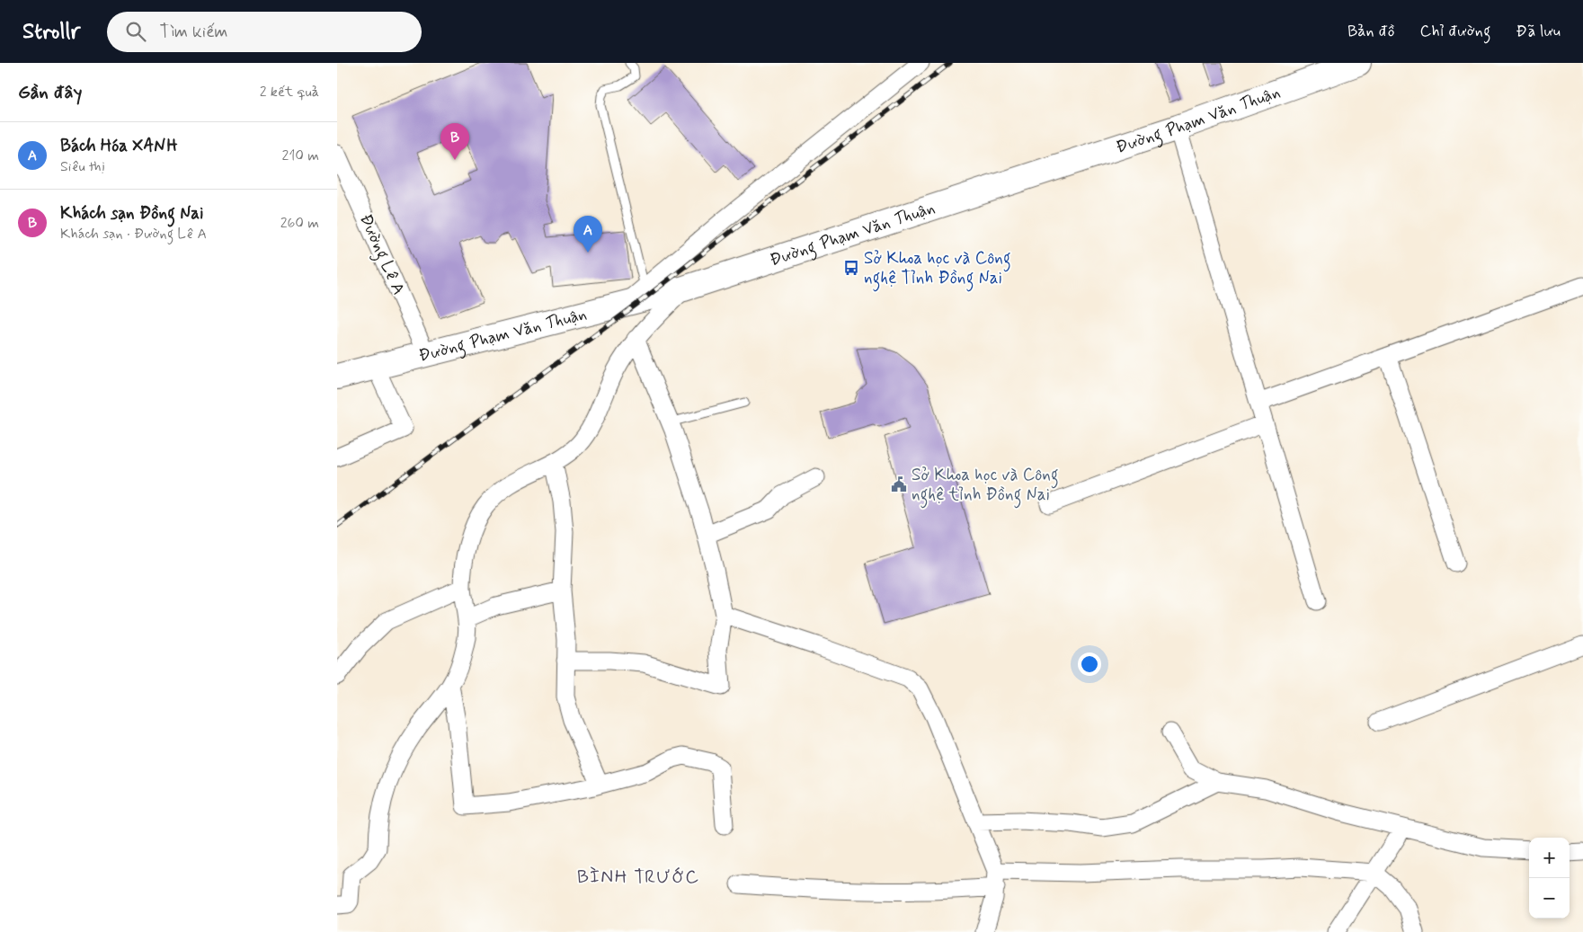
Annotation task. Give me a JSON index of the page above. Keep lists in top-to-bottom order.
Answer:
{
  "streets": {
    "main road": ["Đường Phạm Văn Thuận"],
    "street": ["Đường Lê A"]
  },
  "crossings": [
    ["Đường Phạm Văn Thuận", "Đường Lê A"]
  ],
  "districts": ["BÌNH TRƯỚC"],
  "places": {
    "bus stop": ["Sở Khoa học và Công nghệ Tỉnh Đồng Nai"],
    "public building": ["Sở Khoa học và Công nghệ tỉnh Đồng Nai"]
  },
  "page": {
    "header": "Strollr",
    "search": "Tìm kiếm",
    "nav": ["Bản đồ", "Chỉ đường", "Đã lưu"],
    "heading": ["Gần đây", "2 kết quả"],
    "list": [
      {
        "mark": "A",
        "name": "Bách Hóa XANH",
        "note": "Siêu thị",
        "value": "210 m"
      },
      {
        "mark": "B",
        "name": "Khách sạn Đồng Nai",
        "note": "Khách sạn · Đường Lê A",
        "value": "260 m"
      }
    ],
    "pins": ["B", "A"],
    "map_buttons": ["+", "−"]
  }
}
